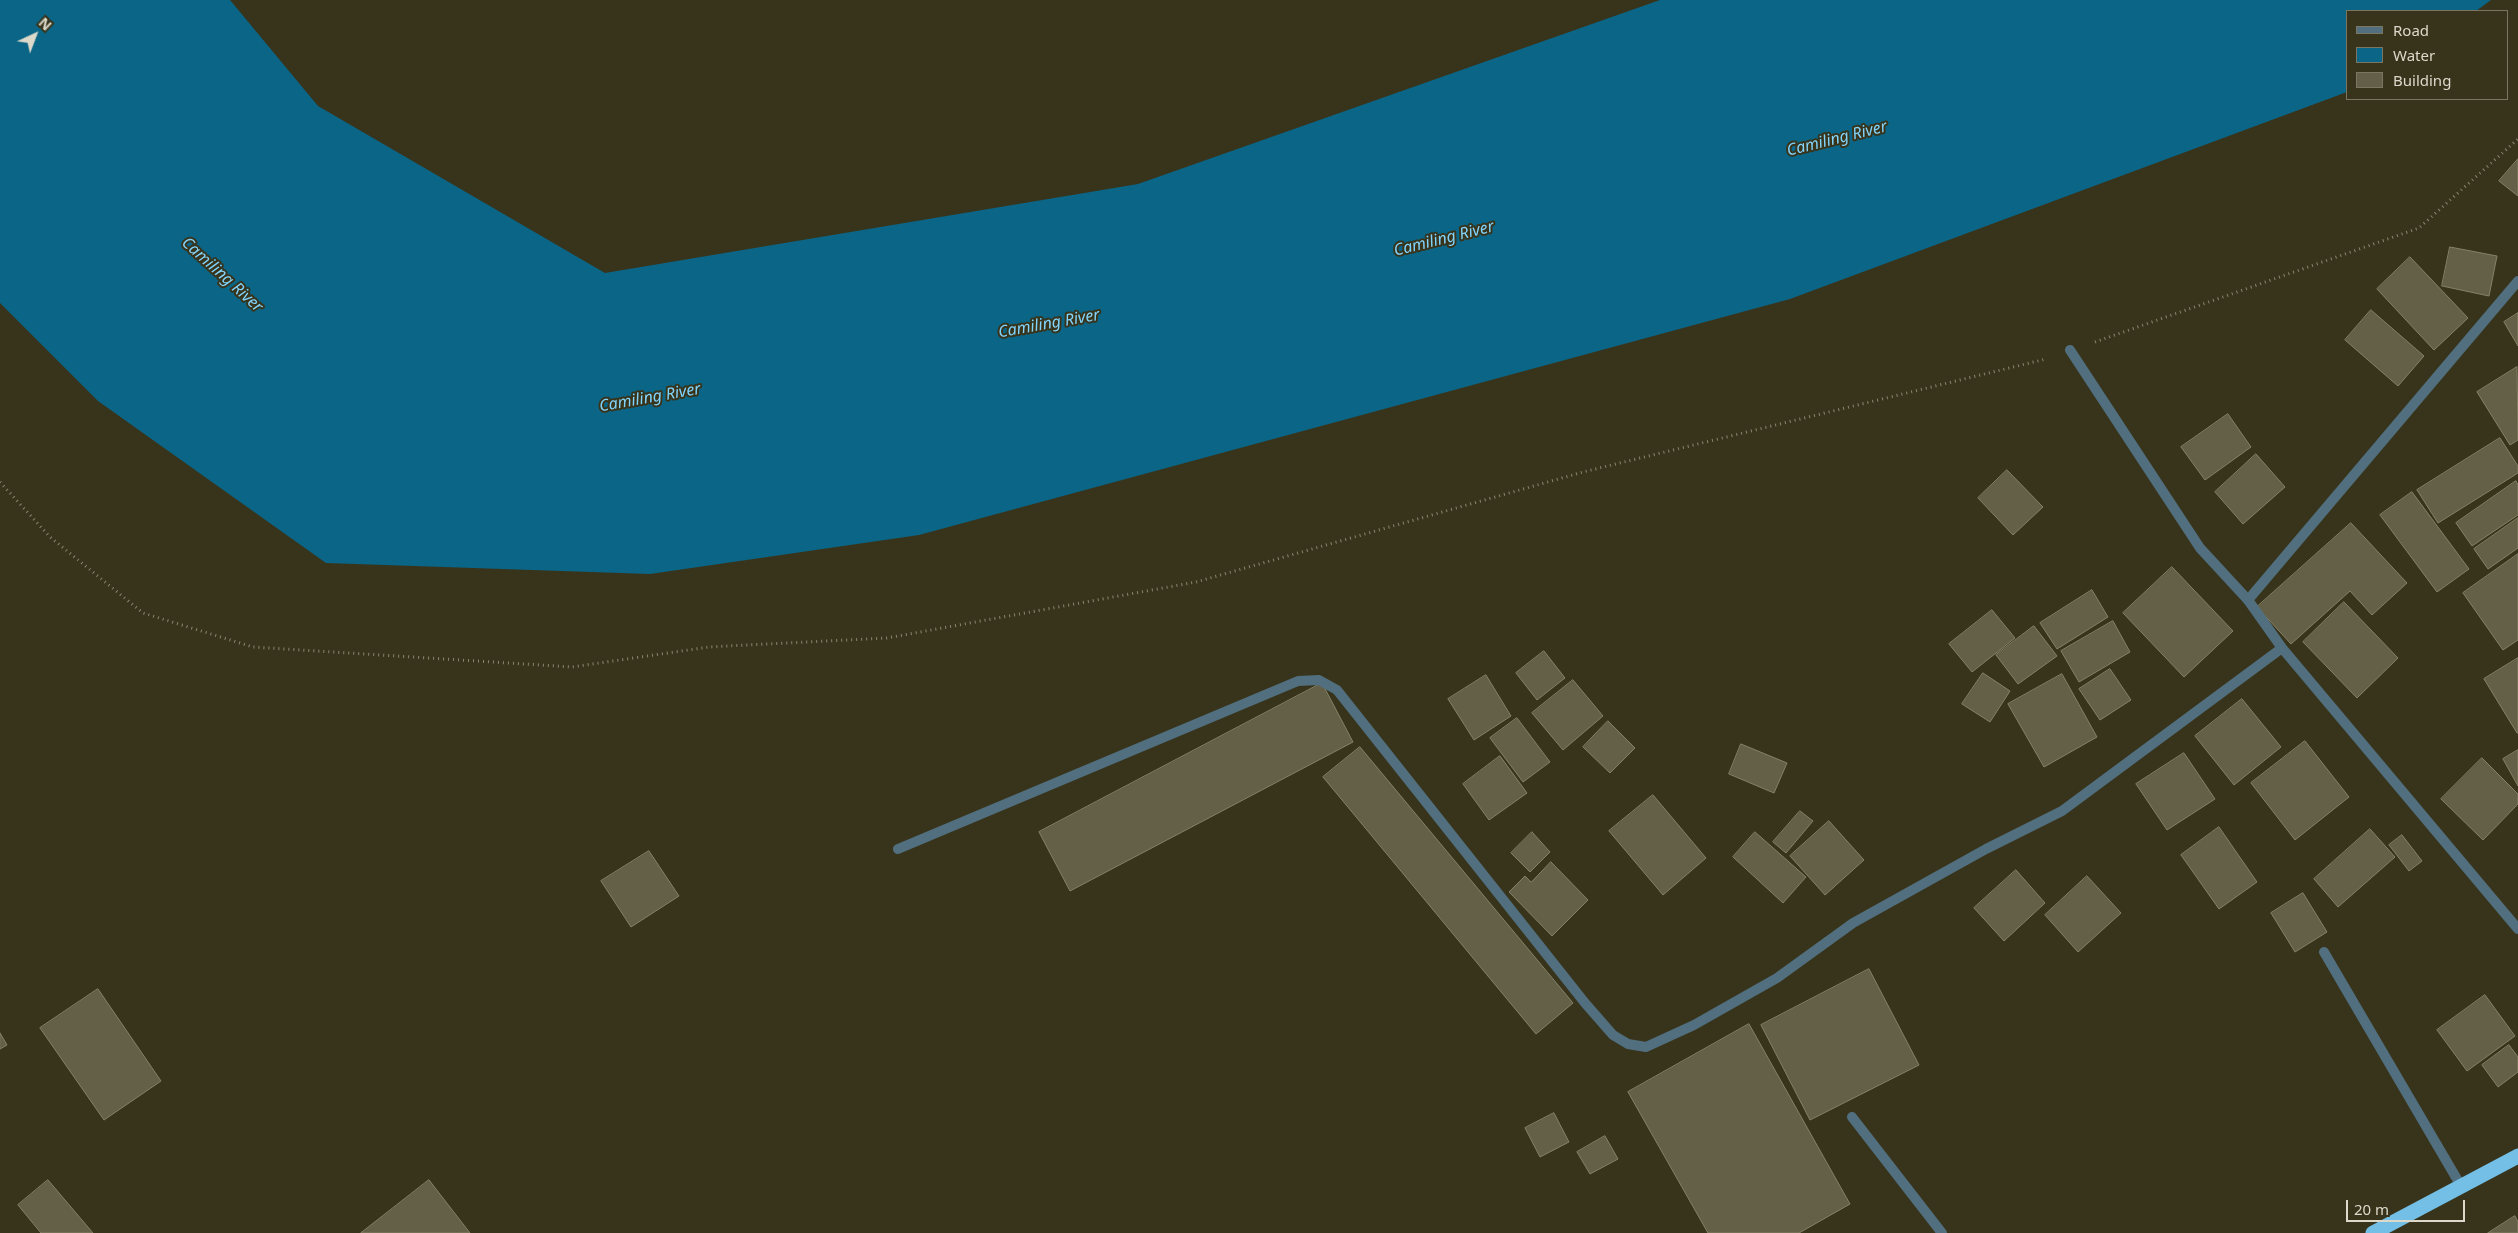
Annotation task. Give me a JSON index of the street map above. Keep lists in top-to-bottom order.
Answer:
{
  "water": ["Camiling River"],
  "legend": ["Road", "Water", "Building"],
  "scale_bar": "20 m",
  "north": "top right"
}
